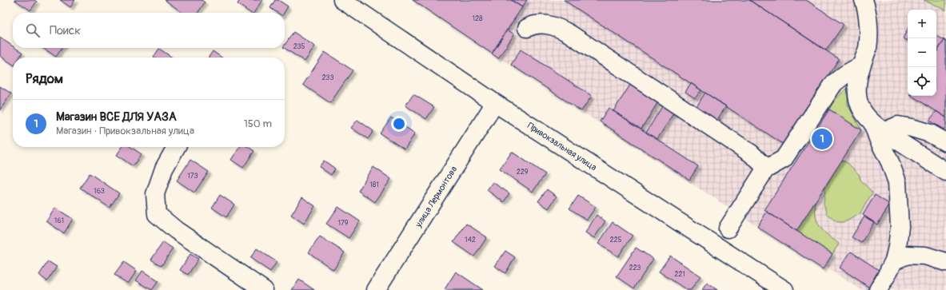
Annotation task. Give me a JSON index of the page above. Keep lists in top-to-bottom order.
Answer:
{
  "streets": {
    "street": ["Привокзальная улица", "улица Лермонтова"]
  },
  "crossings": [
    ["Привокзальная улица", "улица Лермонтова"]
  ],
  "house_numbers": [
    "128",
    "235",
    "233",
    "229",
    "173",
    "181",
    "163",
    "161",
    "179",
    "142",
    "225",
    "223",
    "221"
  ],
  "page": {
    "map_buttons": ["+", "−"],
    "search": "Поиск",
    "heading": "Рядом",
    "list": [
      {
        "mark": "1",
        "name": "Магазин ВСЕ ДЛЯ УАЗА",
        "note": "Магазин · Привокзальная улица",
        "value": "150 m"
      }
    ],
    "pins": "1"
  }
}
